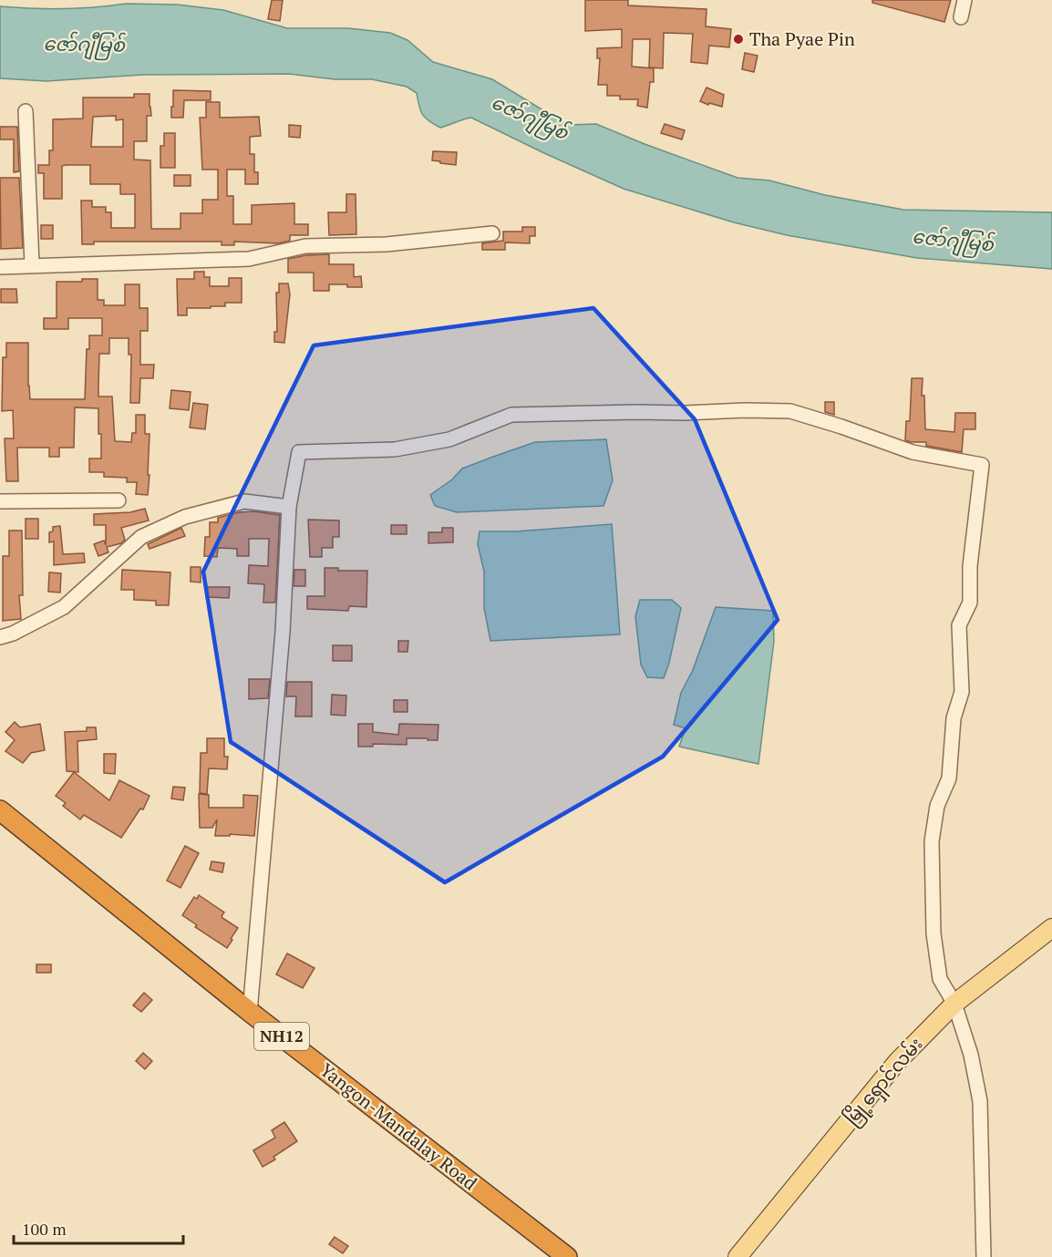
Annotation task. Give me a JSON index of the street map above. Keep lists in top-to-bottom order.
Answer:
{
  "streets": {
    "highway": ["NH12", "Yangon-Mandalay Road"],
    "main road": ["မြို့ရှောင်လမ်း"]
  },
  "water": ["ဇော်ဂျီမြစ်"],
  "places": ["Tha Pyae Pin"],
  "scale_bar": "100 m"
}
